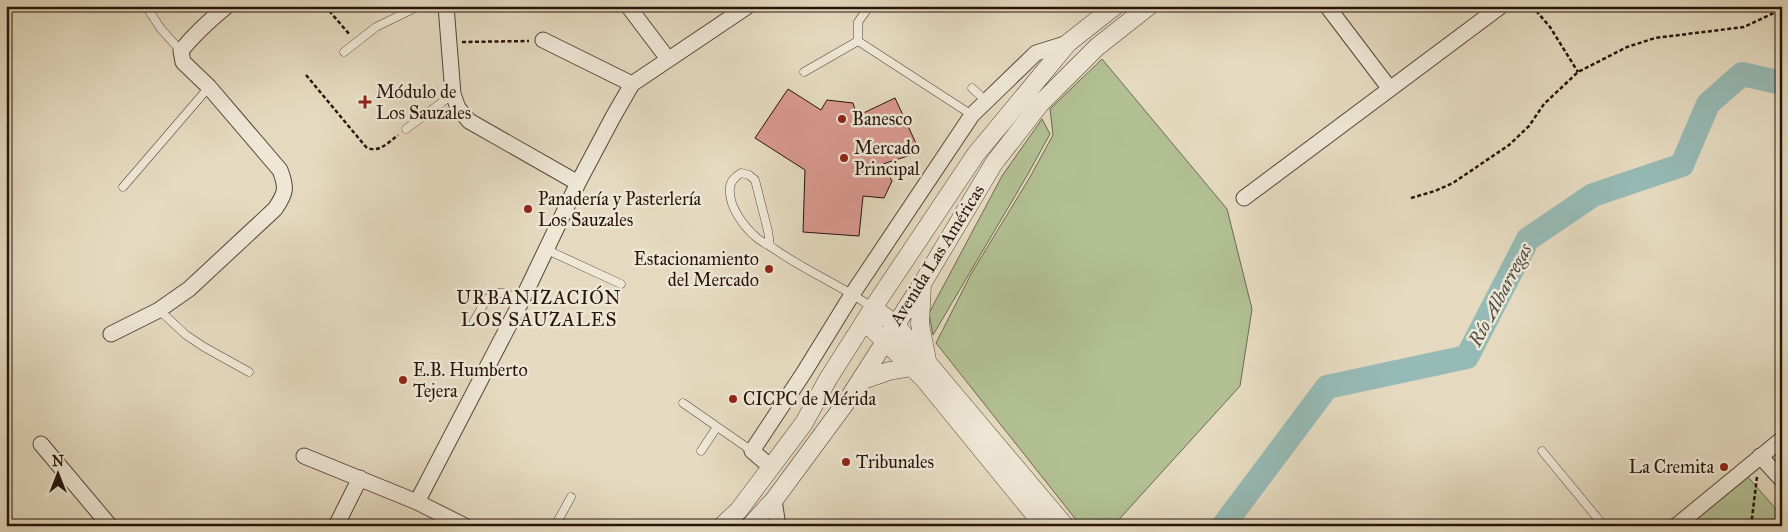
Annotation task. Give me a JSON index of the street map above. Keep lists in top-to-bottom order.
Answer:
{
  "streets": {
    "street": ["Avenida Las Américas"]
  },
  "districts": ["URBANIZACIÓN LOS SAUZALES"],
  "water": ["Río Albarregas"],
  "places": {
    "health": ["Módulo de Los Sauzales"],
    "other": [
      "Banesco",
      "Mercado Principal",
      "Panadería y Pasterlería Los Sauzales",
      "Estacionamiento del Mercado",
      "E.B. Humberto Tejera",
      "CICPC de Mérida",
      "Tribunales",
      "La Cremita"
    ]
  },
  "north": "top"
}
